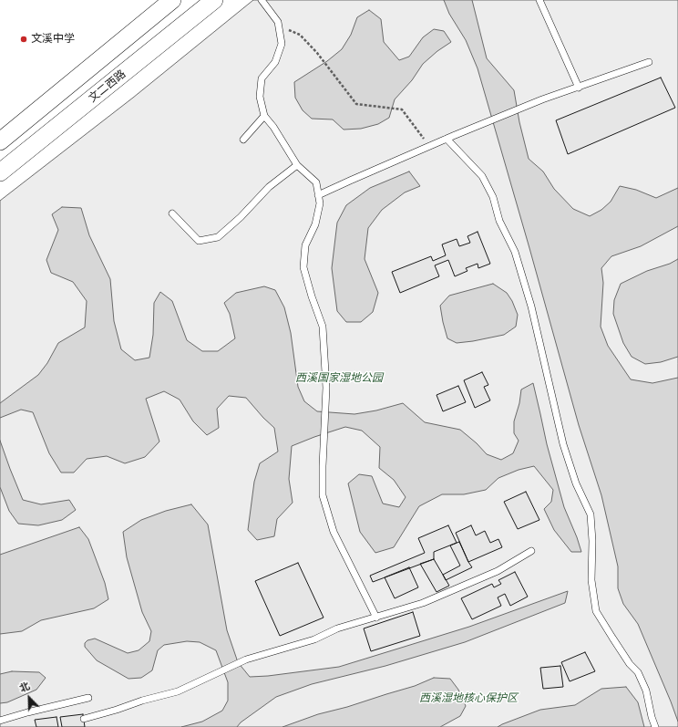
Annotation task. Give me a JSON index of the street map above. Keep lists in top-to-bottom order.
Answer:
{
  "streets": {
    "main road": ["文二西路"]
  },
  "parks": ["西溪国家湿地公园", "西溪湿地核心保护区"],
  "places": ["文溪中学"],
  "north": "top left"
}
